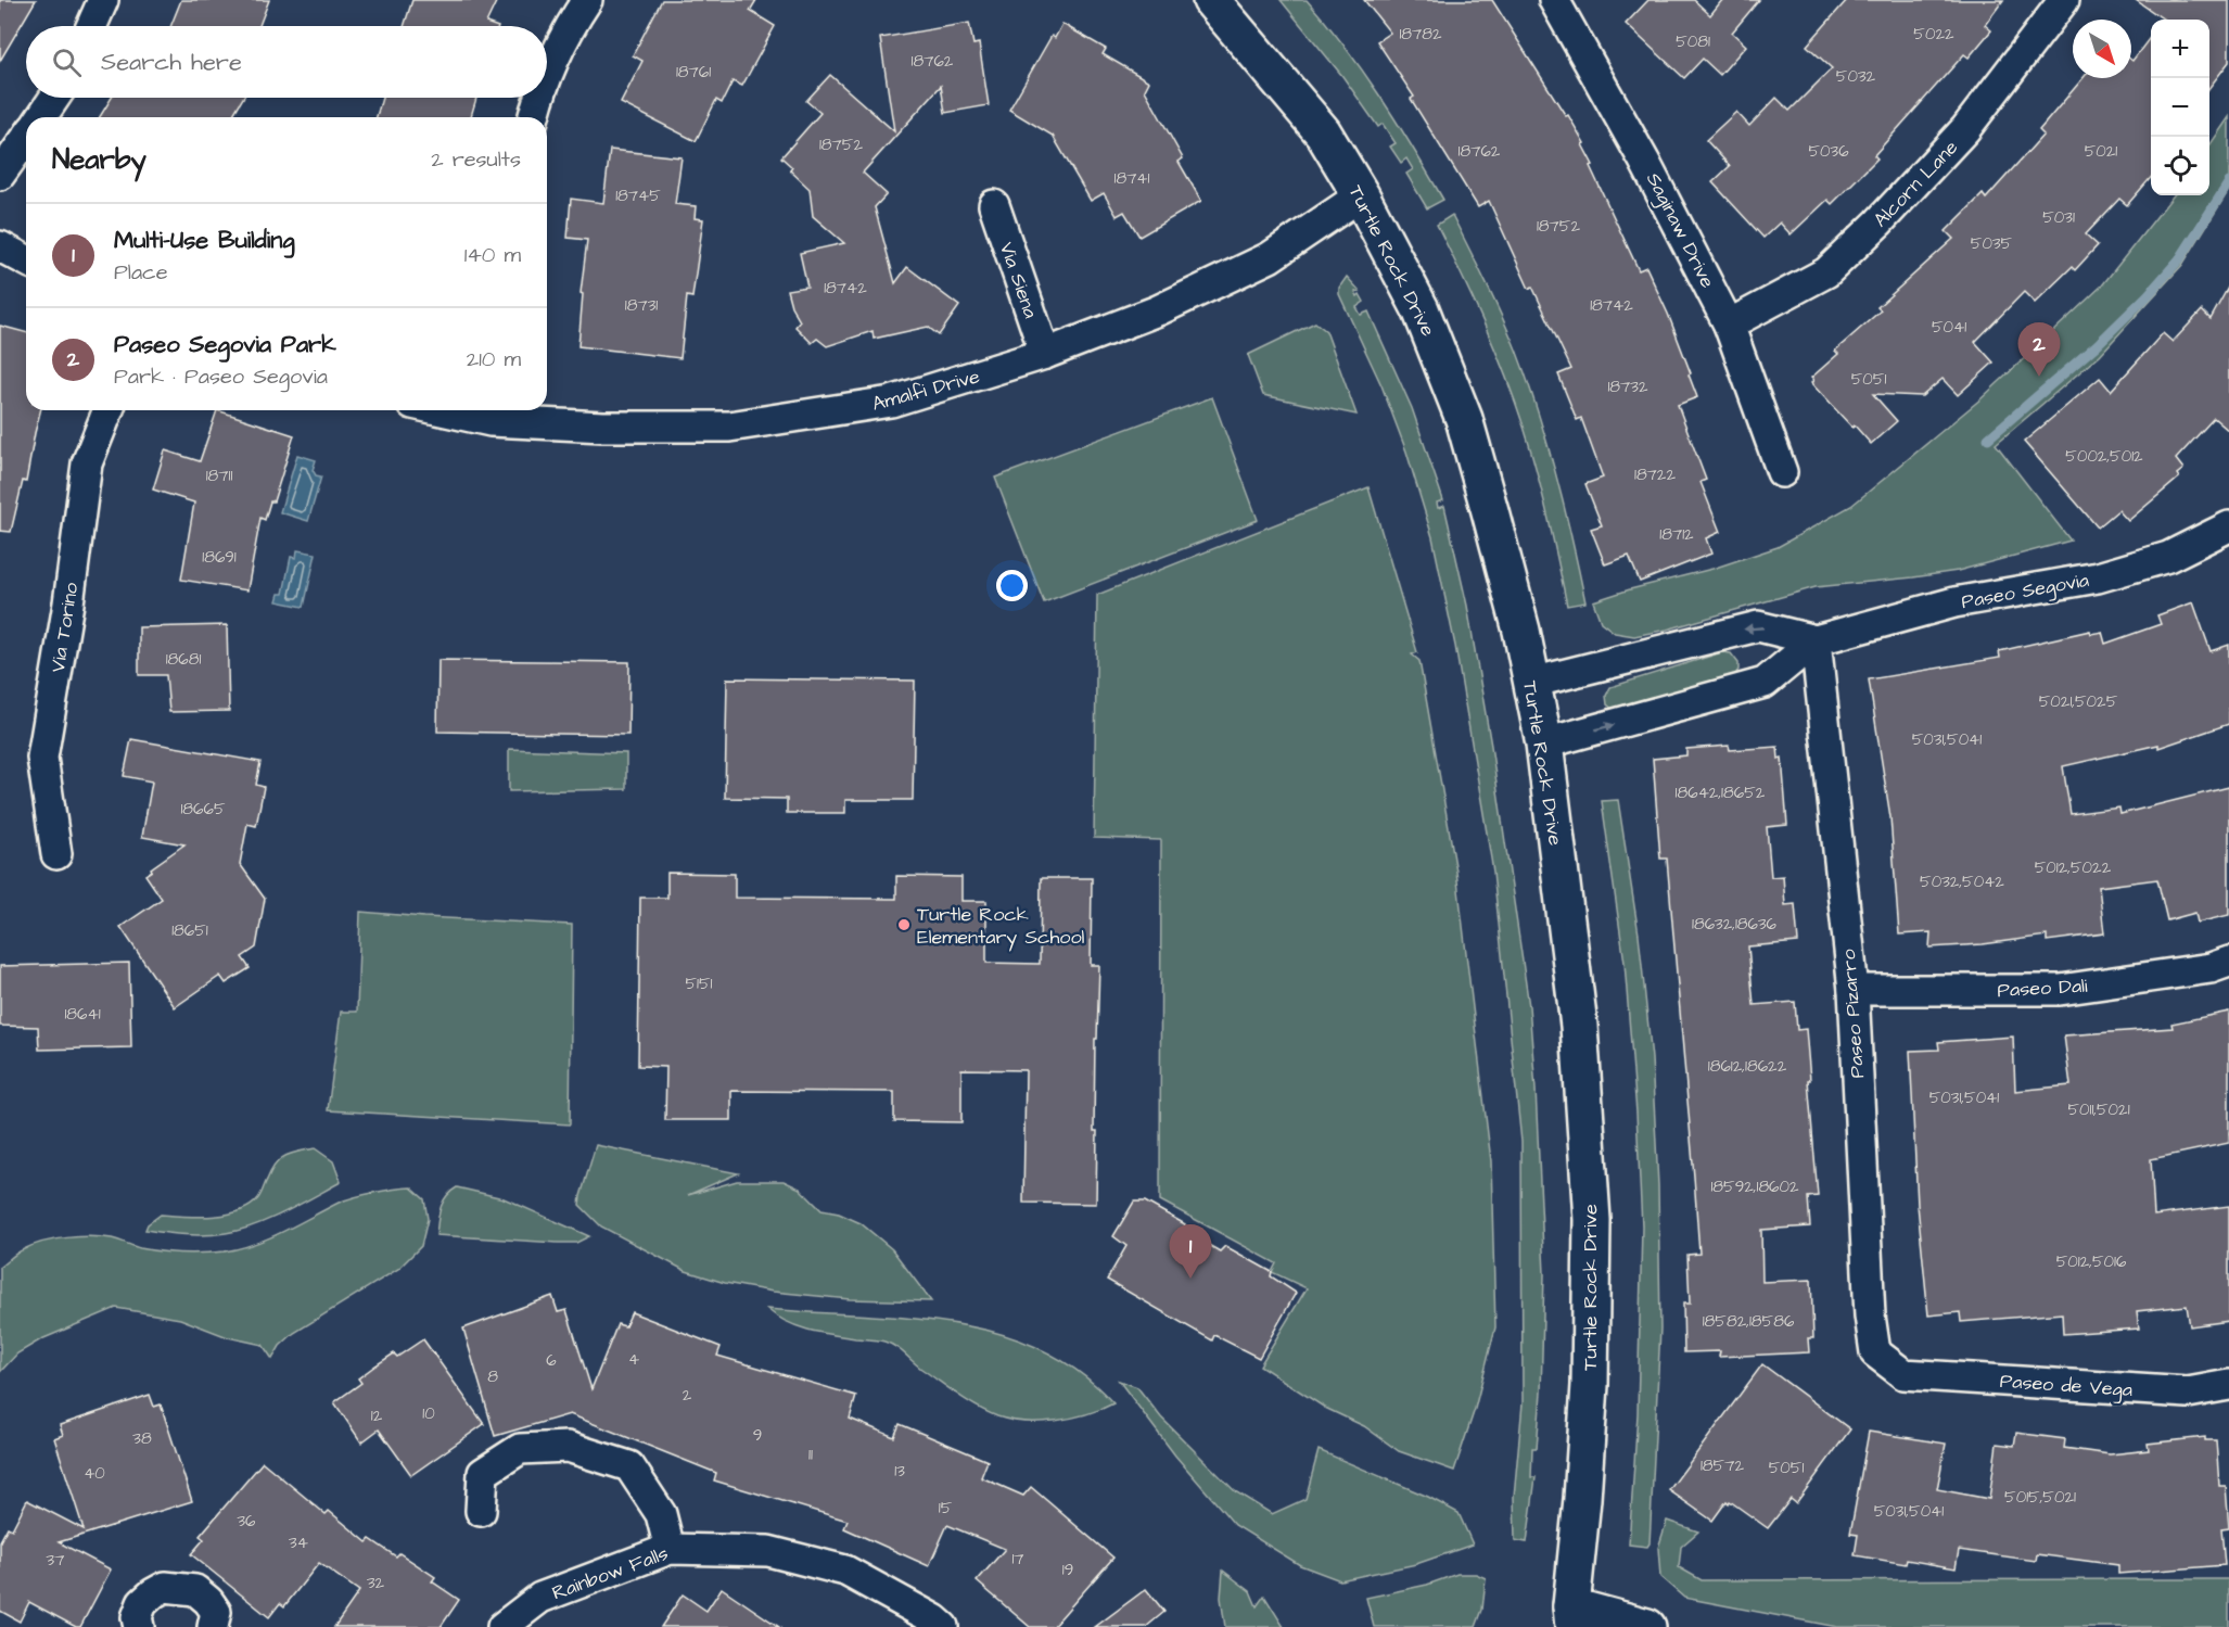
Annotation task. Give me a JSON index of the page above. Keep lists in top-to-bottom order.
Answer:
{
  "streets": {
    "street": [
      "Alcorn Lane",
      "Saginaw Drive",
      "Turtle Rock Drive",
      "Via Siena",
      "Amalfi Drive",
      "Paseo Segovia",
      "Via Torino",
      "Paseo Dali",
      "Paseo Pizarro",
      "Paseo de Vega",
      "Rainbow Falls"
    ]
  },
  "crossings": [
    ["Alcorn Lane", "Saginaw Drive"],
    ["Turtle Rock Drive", "Amalfi Drive"],
    ["Turtle Rock Drive", "Paseo Segovia"],
    ["Via Siena", "Amalfi Drive"],
    ["Paseo Segovia", "Paseo Pizarro"],
    ["Paseo Dali", "Paseo Pizarro"],
    ["Paseo Pizarro", "Paseo de Vega"]
  ],
  "places": ["Turtle Rock Elementary School"],
  "house_numbers": [
    "18782",
    "5022",
    "5081",
    "18762",
    "18761",
    "5032",
    "18752",
    "18762",
    "5036",
    "5021",
    "18741",
    "18745",
    "5031",
    "18752",
    "5035",
    "18742",
    "18731",
    "18742",
    "5041",
    "5051",
    "18732",
    "5002,5012",
    "18722",
    "18711",
    "18712",
    "18691",
    "18681",
    "5021,5025",
    "5031,5041",
    "18642,18652",
    "18665",
    "5012,5022",
    "5032,5042",
    "18632,18636",
    "18651",
    "5151",
    "18641",
    "18612,18622",
    "5031,5041",
    "5011,5021",
    "18592,18602",
    "5012,5016",
    "18582,18586",
    "4",
    "6",
    "8",
    "2",
    "10",
    "12",
    "9",
    "38",
    "11",
    "18572",
    "5051",
    "13",
    "40",
    "5015,5021",
    "15",
    "5031,5041",
    "36",
    "34",
    "17",
    "37",
    "19",
    "32"
  ],
  "north": "bottom right",
  "page": {
    "map_buttons": ["+", "−"],
    "search": "Search here",
    "heading": ["Nearby", "2 results"],
    "list": [
      {
        "mark": "1",
        "name": "Multi-Use Building",
        "note": "Place",
        "value": "140 m"
      },
      {
        "mark": "2",
        "name": "Paseo Segovia Park",
        "note": "Park · Paseo Segovia",
        "value": "210 m"
      }
    ],
    "pins": ["2", "1"]
  }
}
